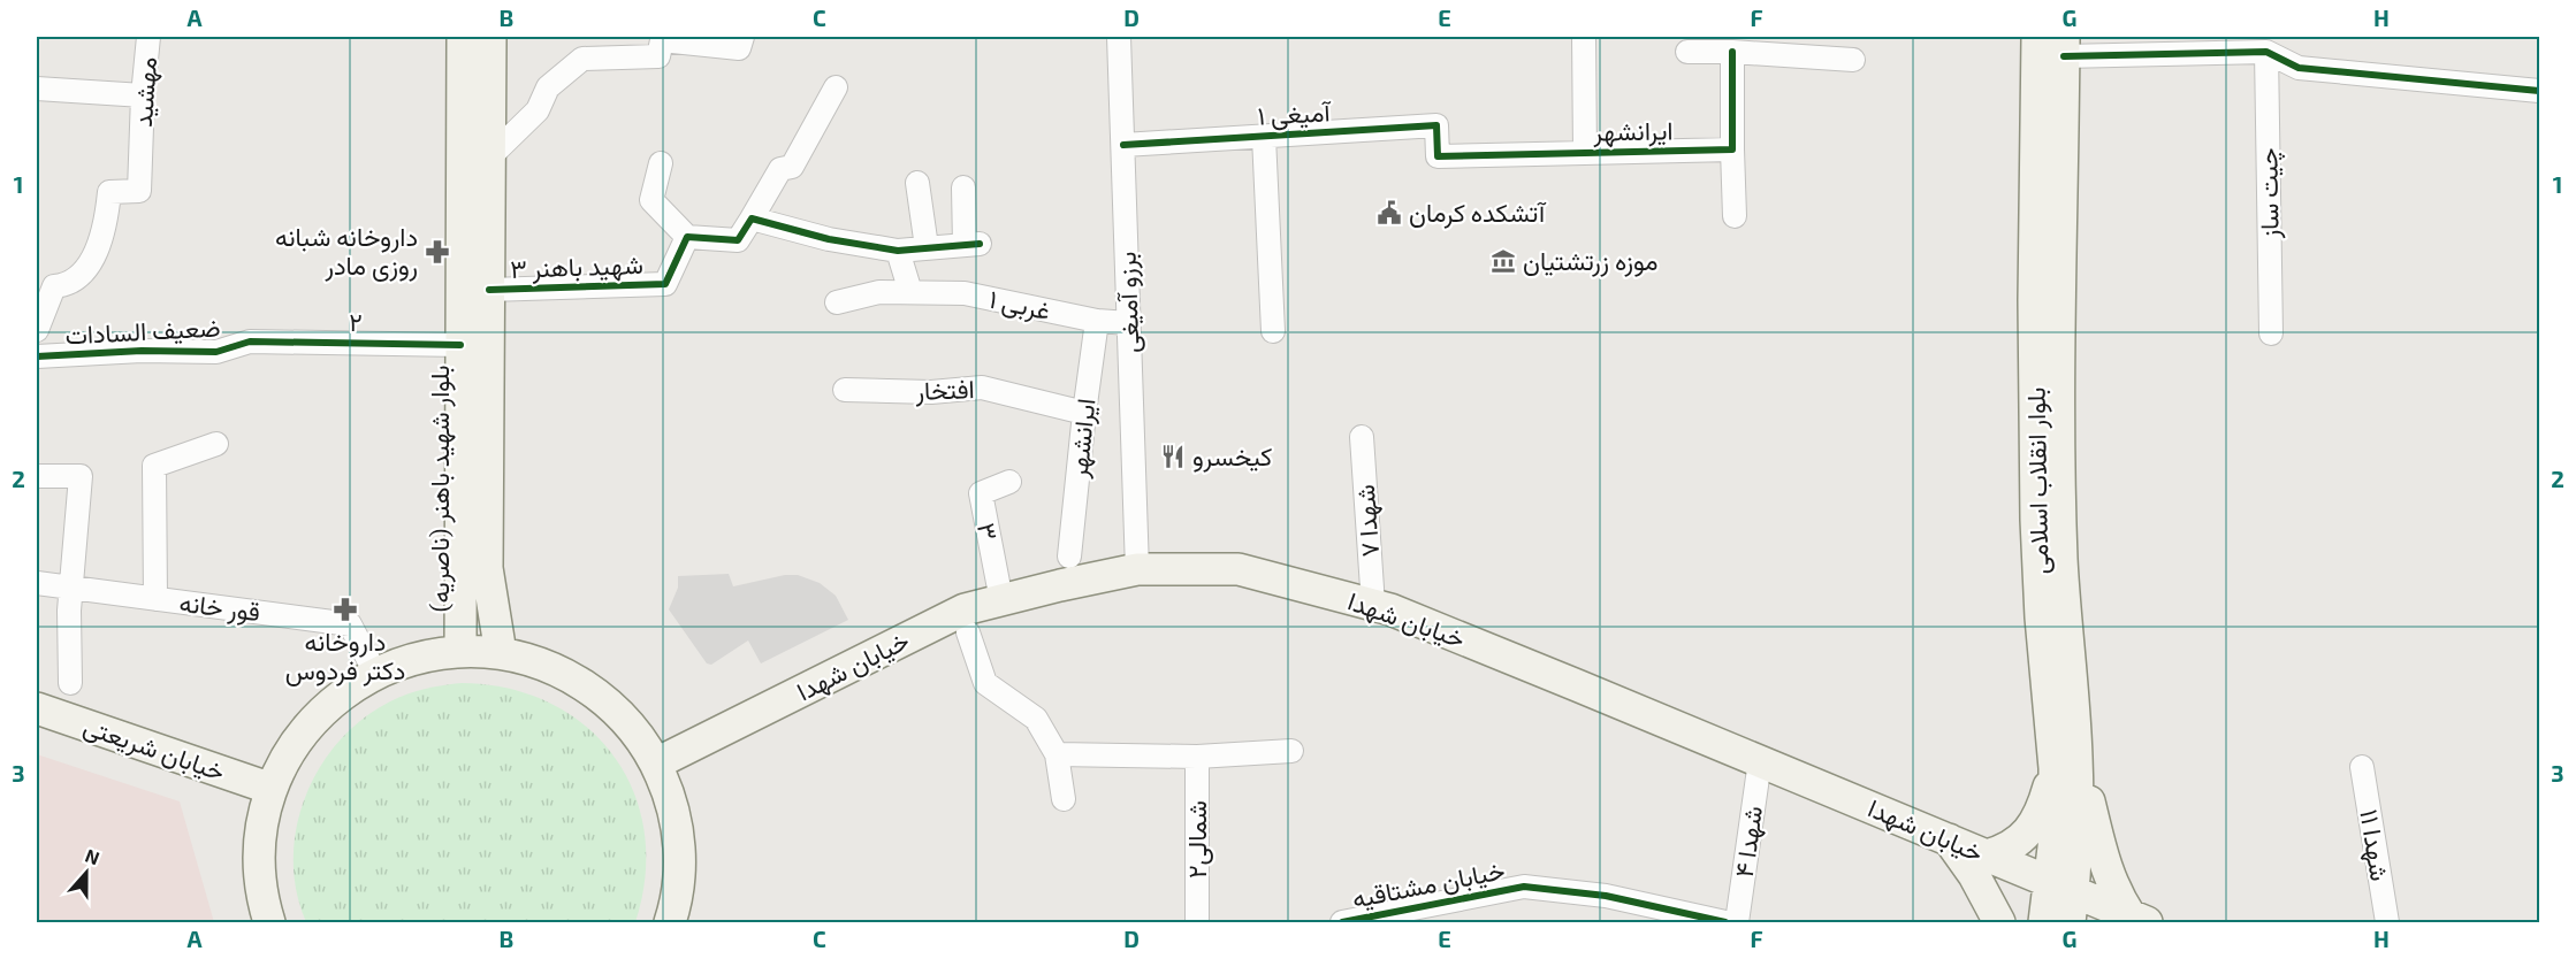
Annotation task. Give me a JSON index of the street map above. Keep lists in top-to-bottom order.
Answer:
{
  "streets": {
    "main road": [
      "بلوار انقلاب اسلامی",
      "بلوار شهید باهنر (ناصریه)",
      "خیابان شهدا",
      "خیابان شریعتی"
    ],
    "street": [
      "مهشید",
      "آمیغی ۱",
      "ایرانشهر",
      "چیت ساز",
      "شهید باهنر ۳",
      "برزو آمیغی",
      "۱ غربی",
      "۲",
      "ضعیف السادات",
      "افتخار",
      "شهدا ۷",
      "۳",
      "قور خانه",
      "شمالی۲",
      "شهدا ۴",
      "شهدا ۱۱",
      "خیابان مشتاقیه"
    ]
  },
  "crossings": [
    ["آمیغی ۱", "ایرانشهر"],
    ["آمیغی ۱", "برزو آمیغی"],
    ["ایرانشهر", "۱ غربی"],
    ["ایرانشهر", "افتخار"],
    ["شهید باهنر ۳", "بلوار شهید باهنر (ناصریه)"],
    ["برزو آمیغی", "۱ غربی"],
    ["برزو آمیغی", "خیابان شهدا"],
    ["۲", "ضعیف السادات"],
    ["۲", "بلوار شهید باهنر (ناصریه)"],
    ["بلوار انقلاب اسلامی", "خیابان شهدا"],
    ["شهدا ۷", "خیابان شهدا"],
    ["۳", "خیابان شهدا"],
    ["خیابان شهدا", "شهدا ۴"]
  ],
  "places": {
    "public building": ["آتشکده کرمان"],
    "pharmacy": ["داروخانه شبانه روزی مادر", "داروخانه دکتر فردوس"],
    "museum": ["موزه زرتشتیان"],
    "restaurant": ["کیخسرو"]
  },
  "north": "top",
  "grid": {
    "columns": [
      "A",
      "B",
      "C",
      "D",
      "E",
      "F",
      "G",
      "H"
    ],
    "rows": ["1", "2", "3"]
  }
}
